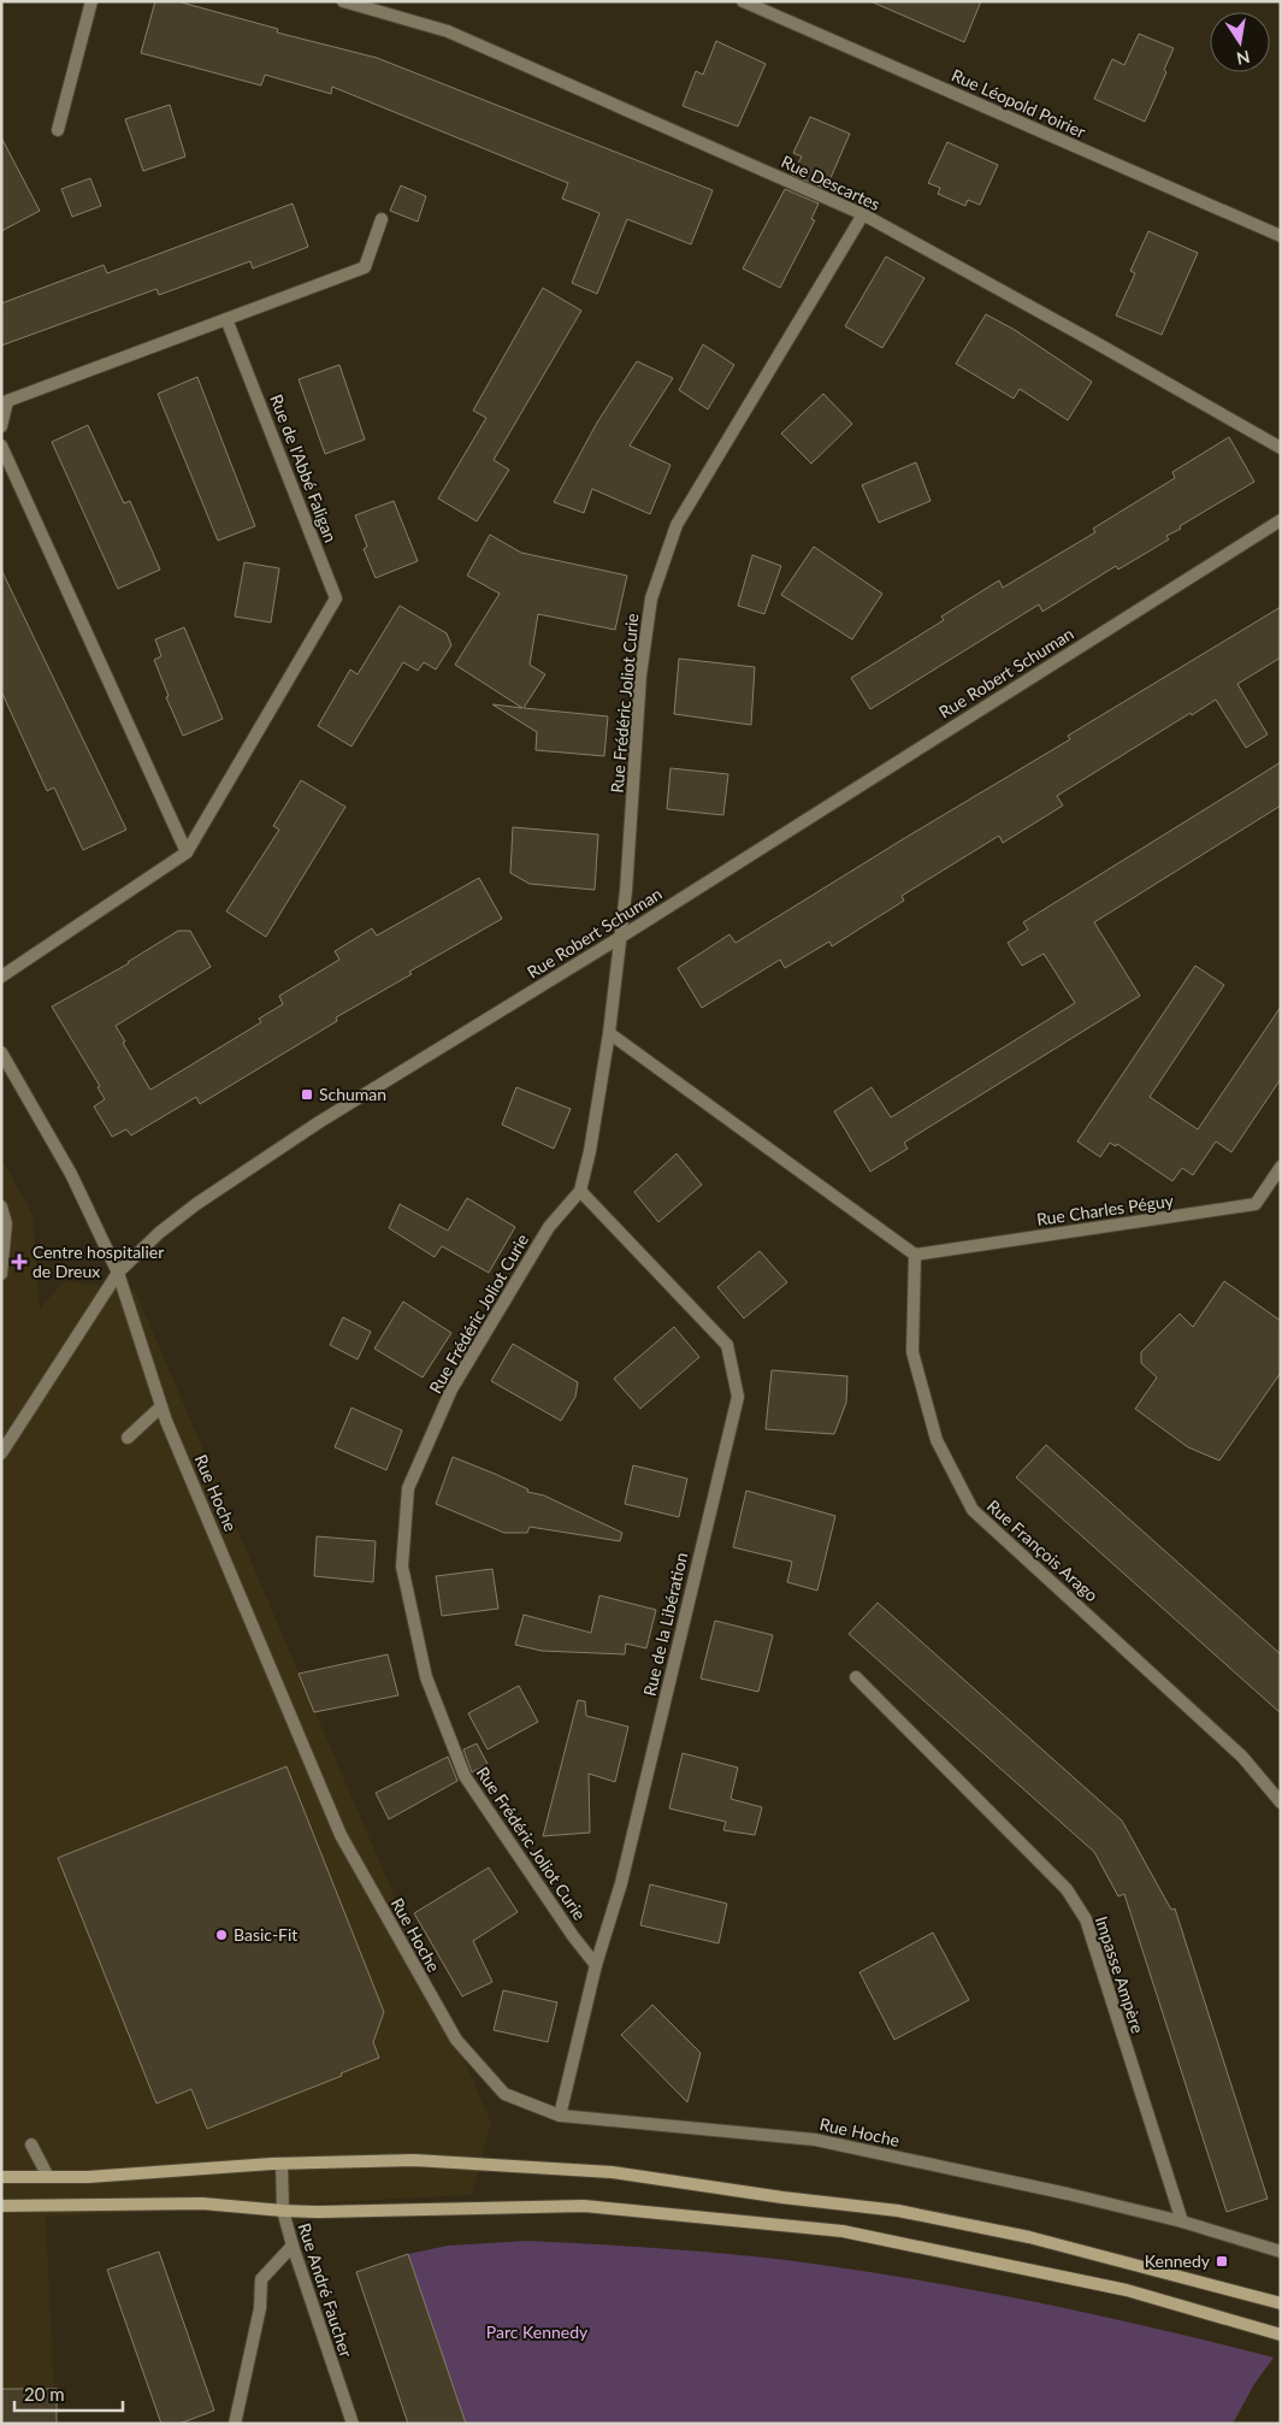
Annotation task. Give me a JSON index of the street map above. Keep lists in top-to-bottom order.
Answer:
{
  "streets": {
    "street": [
      "Rue Léopold Poirier",
      "Rue Descartes",
      "Rue de l'Abbé Faligan",
      "Rue Robert Schuman",
      "Rue Frédéric Joliot Curie",
      "Rue Charles Péguy",
      "Rue Hoche",
      "Rue François Arago",
      "Rue de la Libération",
      "Impasse Ampère",
      "Rue André Faucher"
    ]
  },
  "crossings": [
    ["Rue Descartes", "Rue Frédéric Joliot Curie"],
    ["Rue Robert Schuman", "Rue Frédéric Joliot Curie"],
    ["Rue Robert Schuman", "Rue Hoche"],
    ["Rue Frédéric Joliot Curie", "Rue de la Libération"],
    ["Rue Charles Péguy", "Rue François Arago"],
    ["Rue Hoche", "Rue de la Libération"],
    ["Rue Hoche", "Impasse Ampère"]
  ],
  "parks": ["Parc Kennedy"],
  "places": {
    "transit": ["Schuman", "Kennedy"],
    "health": ["Centre hospitalier de Dreux"],
    "other": ["Basic-Fit"]
  },
  "scale_bar": "20 m",
  "north": "bottom"
}
